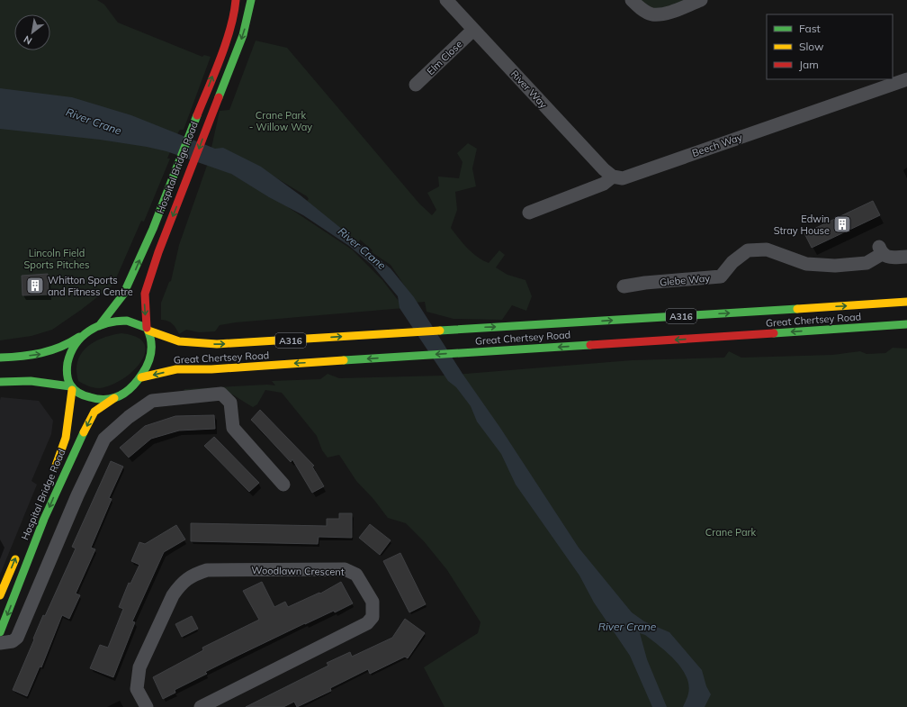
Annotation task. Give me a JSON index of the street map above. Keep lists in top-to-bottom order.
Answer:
{
  "streets": {
    "main road": ["Hospital Bridge Road", "A316", "Great Chertsey Road"],
    "street": [
      "Elm Close",
      "River Way",
      "Beech Way",
      "Glebe Way",
      "Woodlawn Crescent"
    ]
  },
  "crossings": [
    ["Elm Close", "River Way"],
    ["River Way", "Beech Way"],
    ["Hospital Bridge Road", "A316"],
    ["Hospital Bridge Road", "Great Chertsey Road"],
    ["A316", "Great Chertsey Road"]
  ],
  "water": ["River Crane"],
  "parks": ["Crane Park - Willow Way", "Lincoln Field Sports Pitches", "Crane Park"],
  "places": {
    "building": ["Edwin Stray House", "Whitton Sports and Fitness Centre"]
  },
  "legend": ["Fast", "Slow", "Jam"],
  "north": "bottom left"
}
